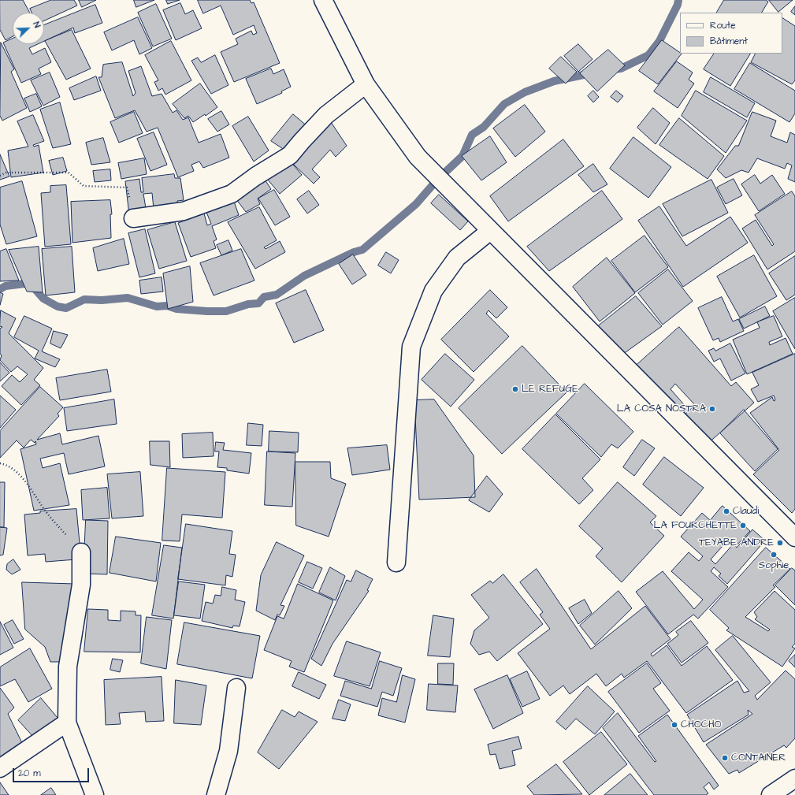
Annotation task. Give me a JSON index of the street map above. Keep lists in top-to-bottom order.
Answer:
{
  "places": [
    "LE REFUGE",
    "LA COSA NOSTRA",
    "Claudi",
    "LA FOURCHETTE",
    "TEYABE ANDRE",
    "Sophie",
    "CHOCHO",
    "CONTAINER"
  ],
  "legend": ["Route", "Bâtiment"],
  "scale_bar": "20 m",
  "north": "top right"
}
